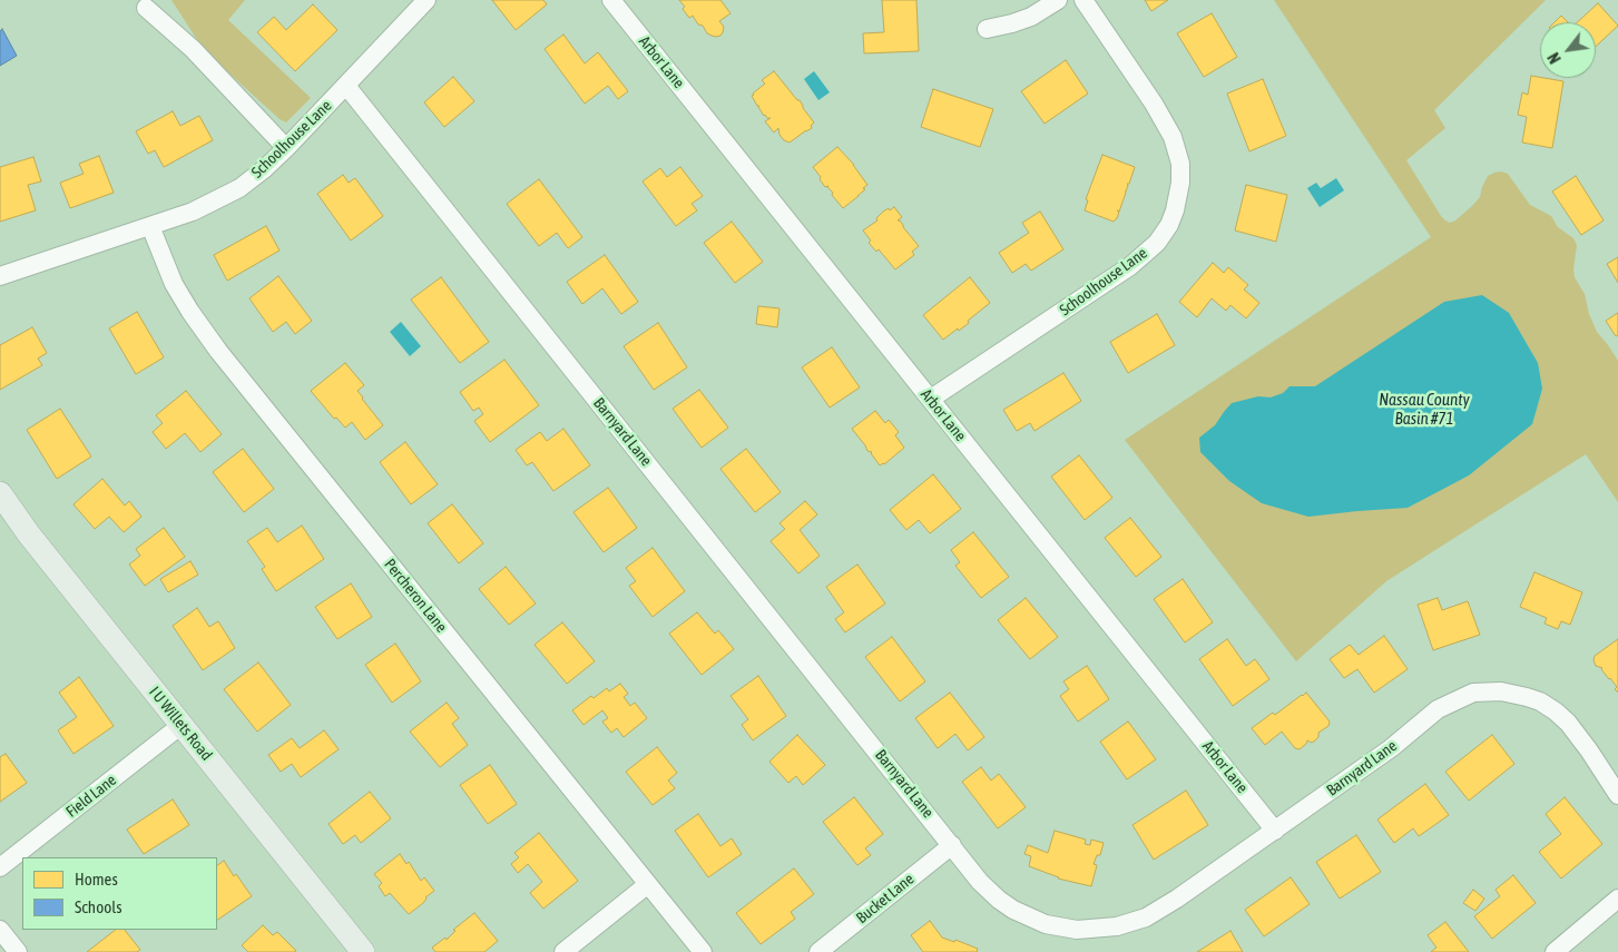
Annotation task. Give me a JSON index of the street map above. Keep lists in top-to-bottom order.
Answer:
{
  "streets": {
    "main road": ["I U Willets Road"],
    "street": [
      "Arbor Lane",
      "Schoolhouse Lane",
      "Barnyard Lane",
      "Percheron Lane",
      "Field Lane",
      "Bucket Lane"
    ]
  },
  "crossings": [
    ["Arbor Lane", "Schoolhouse Lane"],
    ["Arbor Lane", "Barnyard Lane"],
    ["Schoolhouse Lane", "Barnyard Lane"],
    ["Schoolhouse Lane", "Percheron Lane"],
    ["Barnyard Lane", "Bucket Lane"],
    ["I U Willets Road", "Field Lane"]
  ],
  "water": ["Nassau County Basin #71"],
  "legend": ["Homes", "Schools"],
  "north": "bottom left"
}
